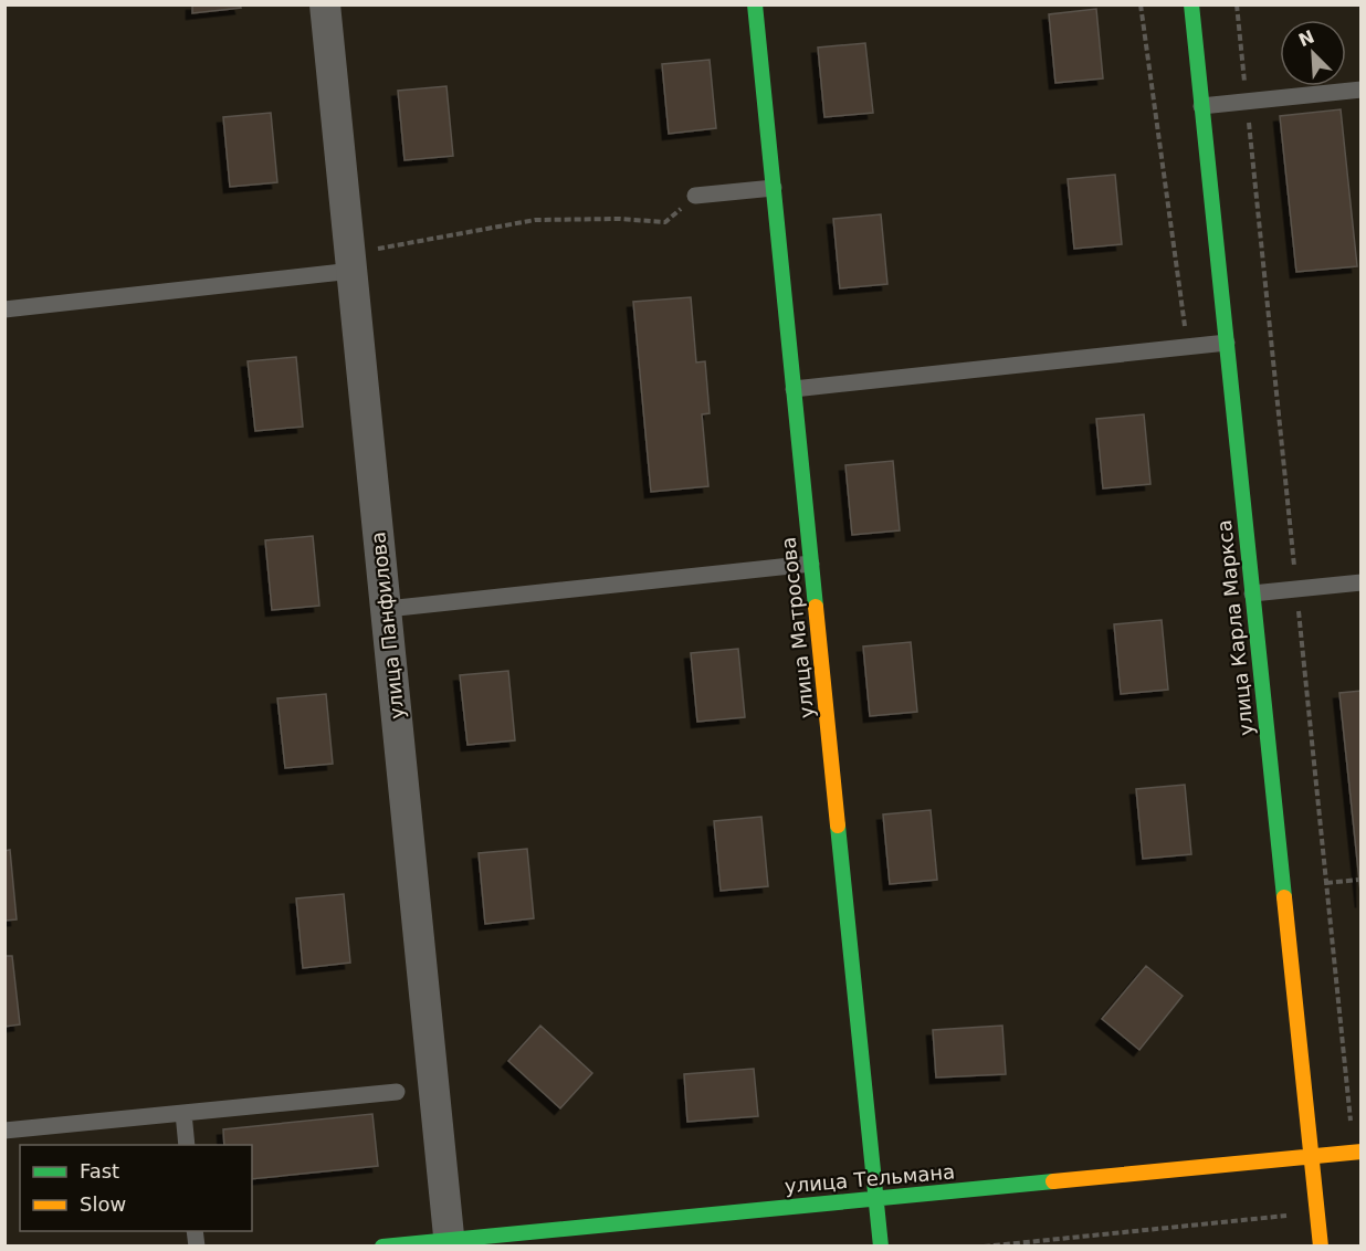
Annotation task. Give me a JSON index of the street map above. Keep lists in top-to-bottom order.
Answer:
{
  "streets": {
    "main road": ["улица Матросова", "улица Карла Маркса", "улица Тельмана"],
    "street": ["улица Панфилова"]
  },
  "crossings": [
    ["улица Панфилова", "улица Тельмана"],
    ["улица Матросова", "улица Тельмана"],
    ["улица Карла Маркса", "улица Тельмана"]
  ],
  "legend": ["Fast", "Slow"],
  "north": "top left"
}
